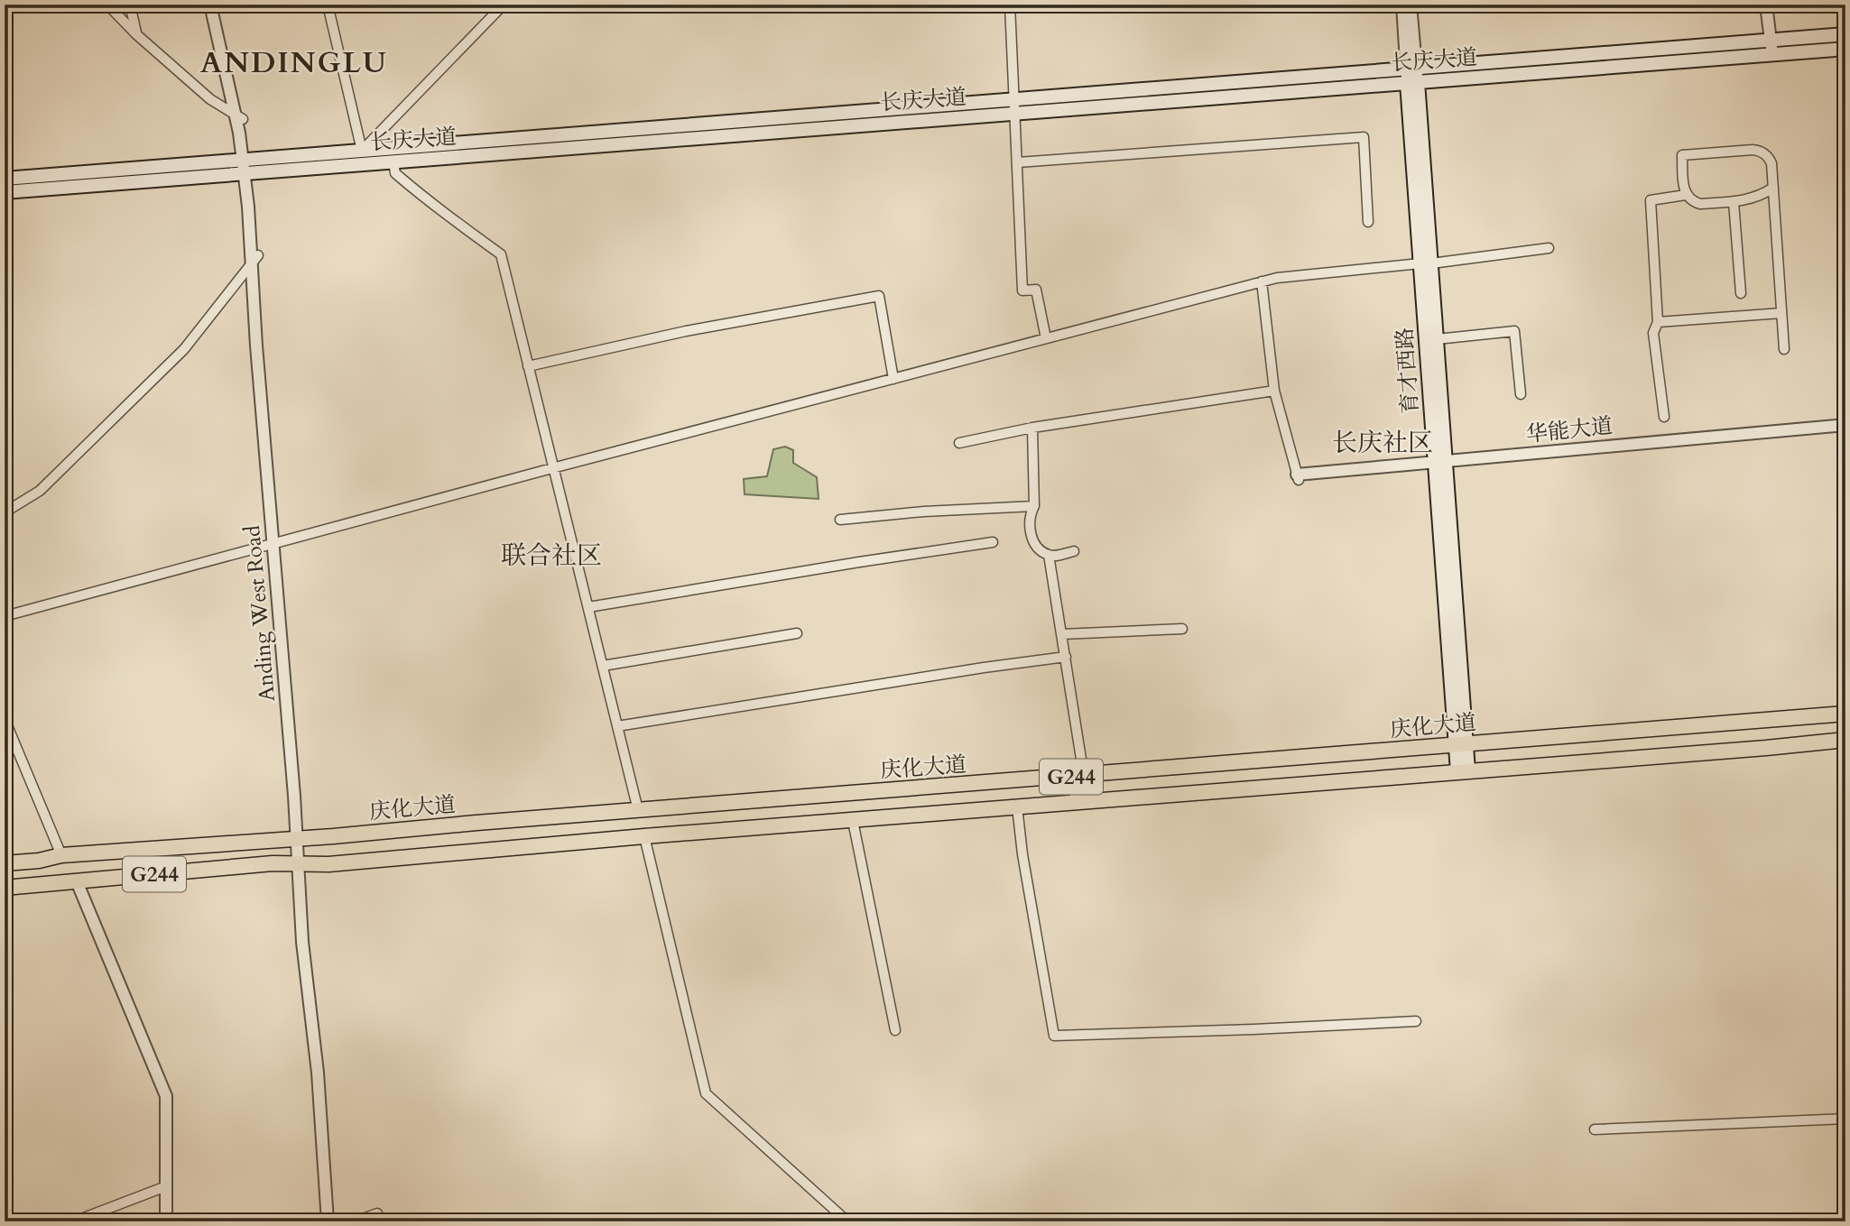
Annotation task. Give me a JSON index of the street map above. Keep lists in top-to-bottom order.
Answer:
{
  "streets": {
    "highway": ["庆化大道", "G244"],
    "main road": ["长庆大道", "育才西路"],
    "street": ["华能大道", "Anding West Road"]
  },
  "crossings": [
    ["长庆大道", "育才西路"],
    ["长庆大道", "Anding West Road"],
    ["育才西路", "华能大道"],
    ["育才西路", "庆化大道"],
    ["Anding West Road", "庆化大道"]
  ],
  "districts": ["ANDINGLU", "长庆社区", "联合社区"]
}
